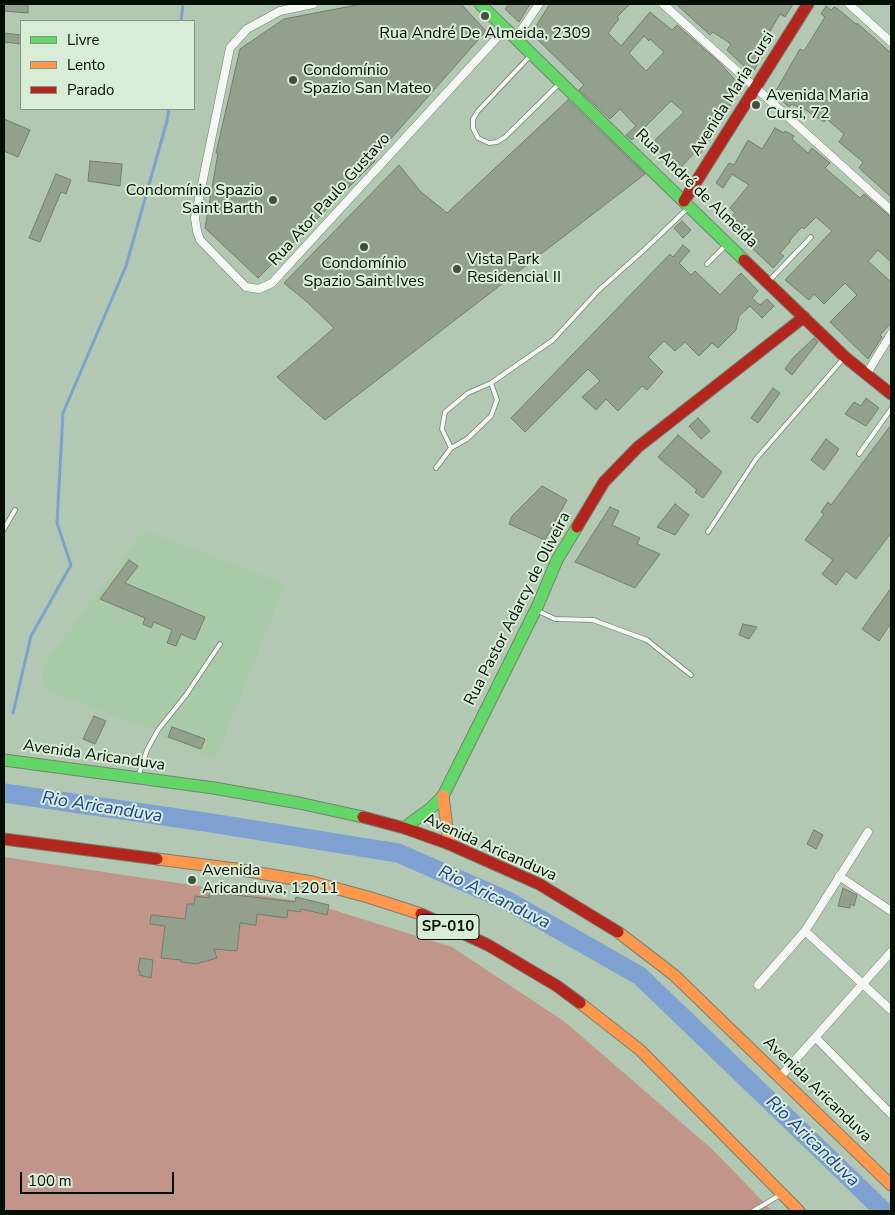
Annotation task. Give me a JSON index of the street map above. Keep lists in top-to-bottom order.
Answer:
{
  "streets": {
    "main road": [
      "Avenida Maria Cursi",
      "Rua André de Almeida",
      "Rua Pastor Adarcy de Oliveira",
      "Avenida Aricanduva",
      "SP-010"
    ],
    "street": ["Rua Ator Paulo Gustavo"]
  },
  "crossings": [
    ["Avenida Maria Cursi", "Rua André de Almeida"],
    ["Rua André de Almeida", "Rua Ator Paulo Gustavo"],
    ["Rua André de Almeida", "Rua Pastor Adarcy de Oliveira"],
    ["Rua Pastor Adarcy de Oliveira", "Avenida Aricanduva"]
  ],
  "water": ["Rio Aricanduva"],
  "places": [
    "Rua André De Almeida, 2309",
    "Condomínio Spazio San Mateo",
    "Avenida Maria Cursi, 72",
    "Condomínio Spazio Saint Barth",
    "Condomínio Spazio Saint Ives",
    "Vista Park Residencial II",
    "Avenida Aricanduva, 12011"
  ],
  "legend": ["Livre", "Lento", "Parado"],
  "scale_bar": "100 m"
}
